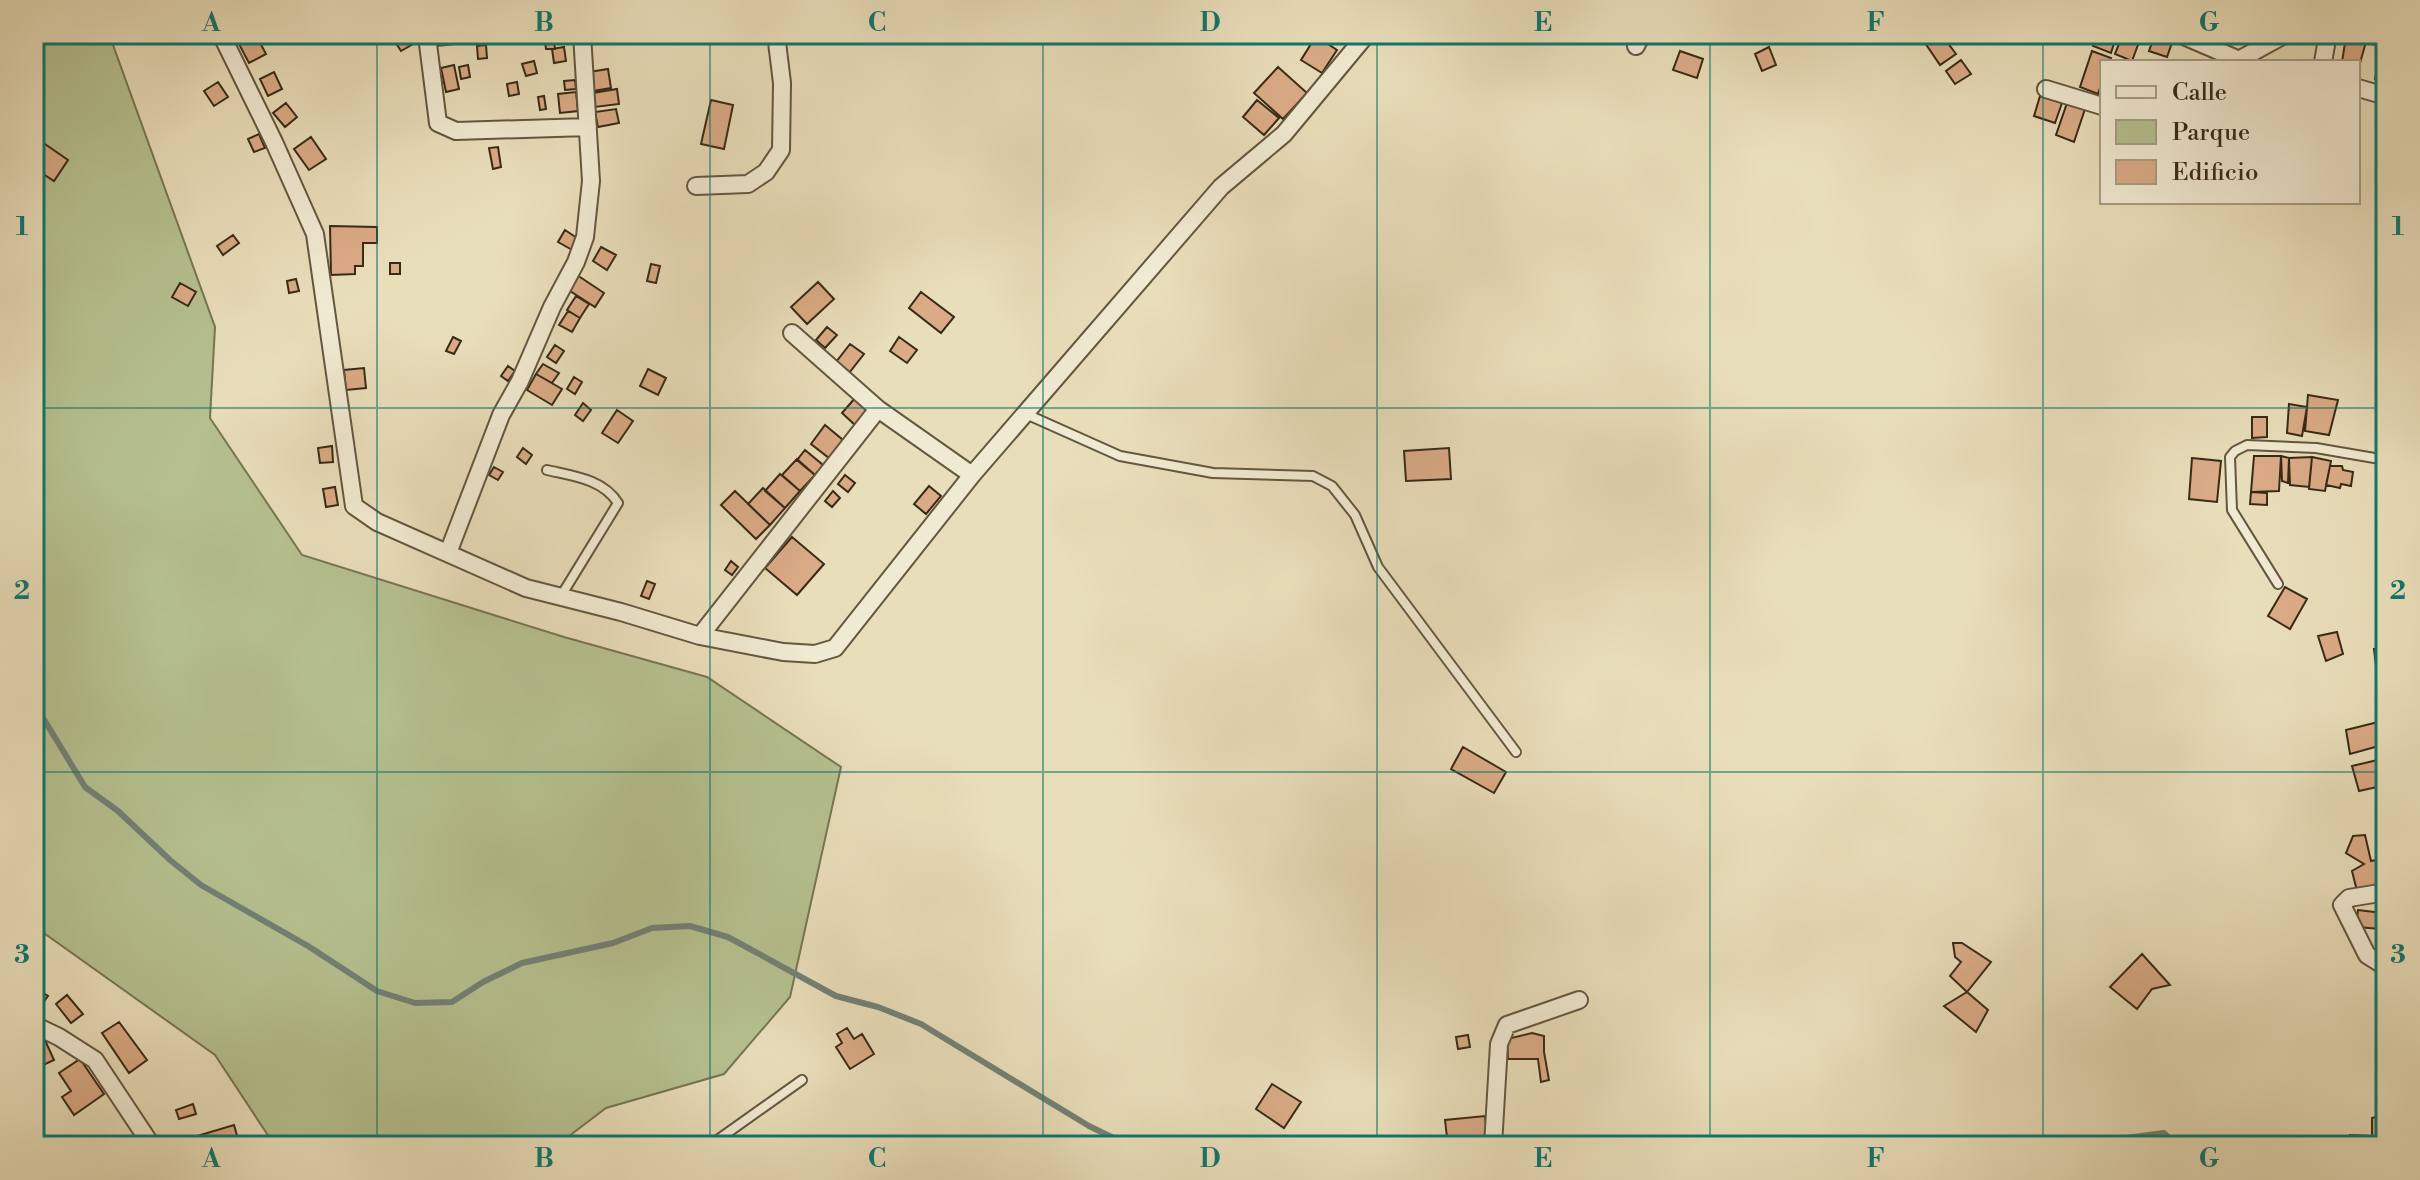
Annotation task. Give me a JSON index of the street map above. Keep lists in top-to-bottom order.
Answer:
{
  "legend": ["Calle", "Parque", "Edificio"],
  "grid": {
    "columns": [
      "A",
      "B",
      "C",
      "D",
      "E",
      "F",
      "G"
    ],
    "rows": ["1", "2", "3"]
  }
}
